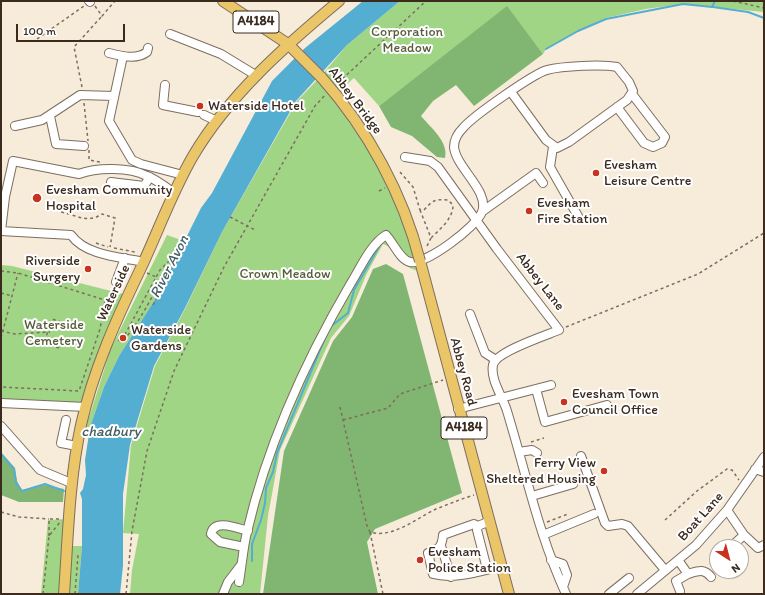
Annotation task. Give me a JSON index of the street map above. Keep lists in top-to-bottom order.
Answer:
{
  "streets": {
    "main road": [
      "A4184",
      "Abbey Bridge",
      "Waterside",
      "Abbey Road"
    ],
    "street": ["Abbey Lane", "Boat Lane"]
  },
  "crossings": [
    ["A4184", "Abbey Bridge"],
    ["A4184", "Waterside"],
    ["Abbey Bridge", "Waterside"],
    ["Abbey Bridge", "Abbey Road"]
  ],
  "water": ["River Avon", "chadbury"],
  "parks": ["Corporation Meadow", "Crown Meadow", "Waterside Cemetery"],
  "places": [
    "Waterside Hotel",
    "Evesham Leisure Centre",
    "Evesham Community Hospital",
    "Evesham Fire Station",
    "Riverside Surgery",
    "Waterside Gardens",
    "Evesham Town Council Office",
    "Ferry View Sheltered Housing",
    "Evesham Police Station"
  ],
  "scale_bar": "100 m",
  "north": "bottom right"
}
